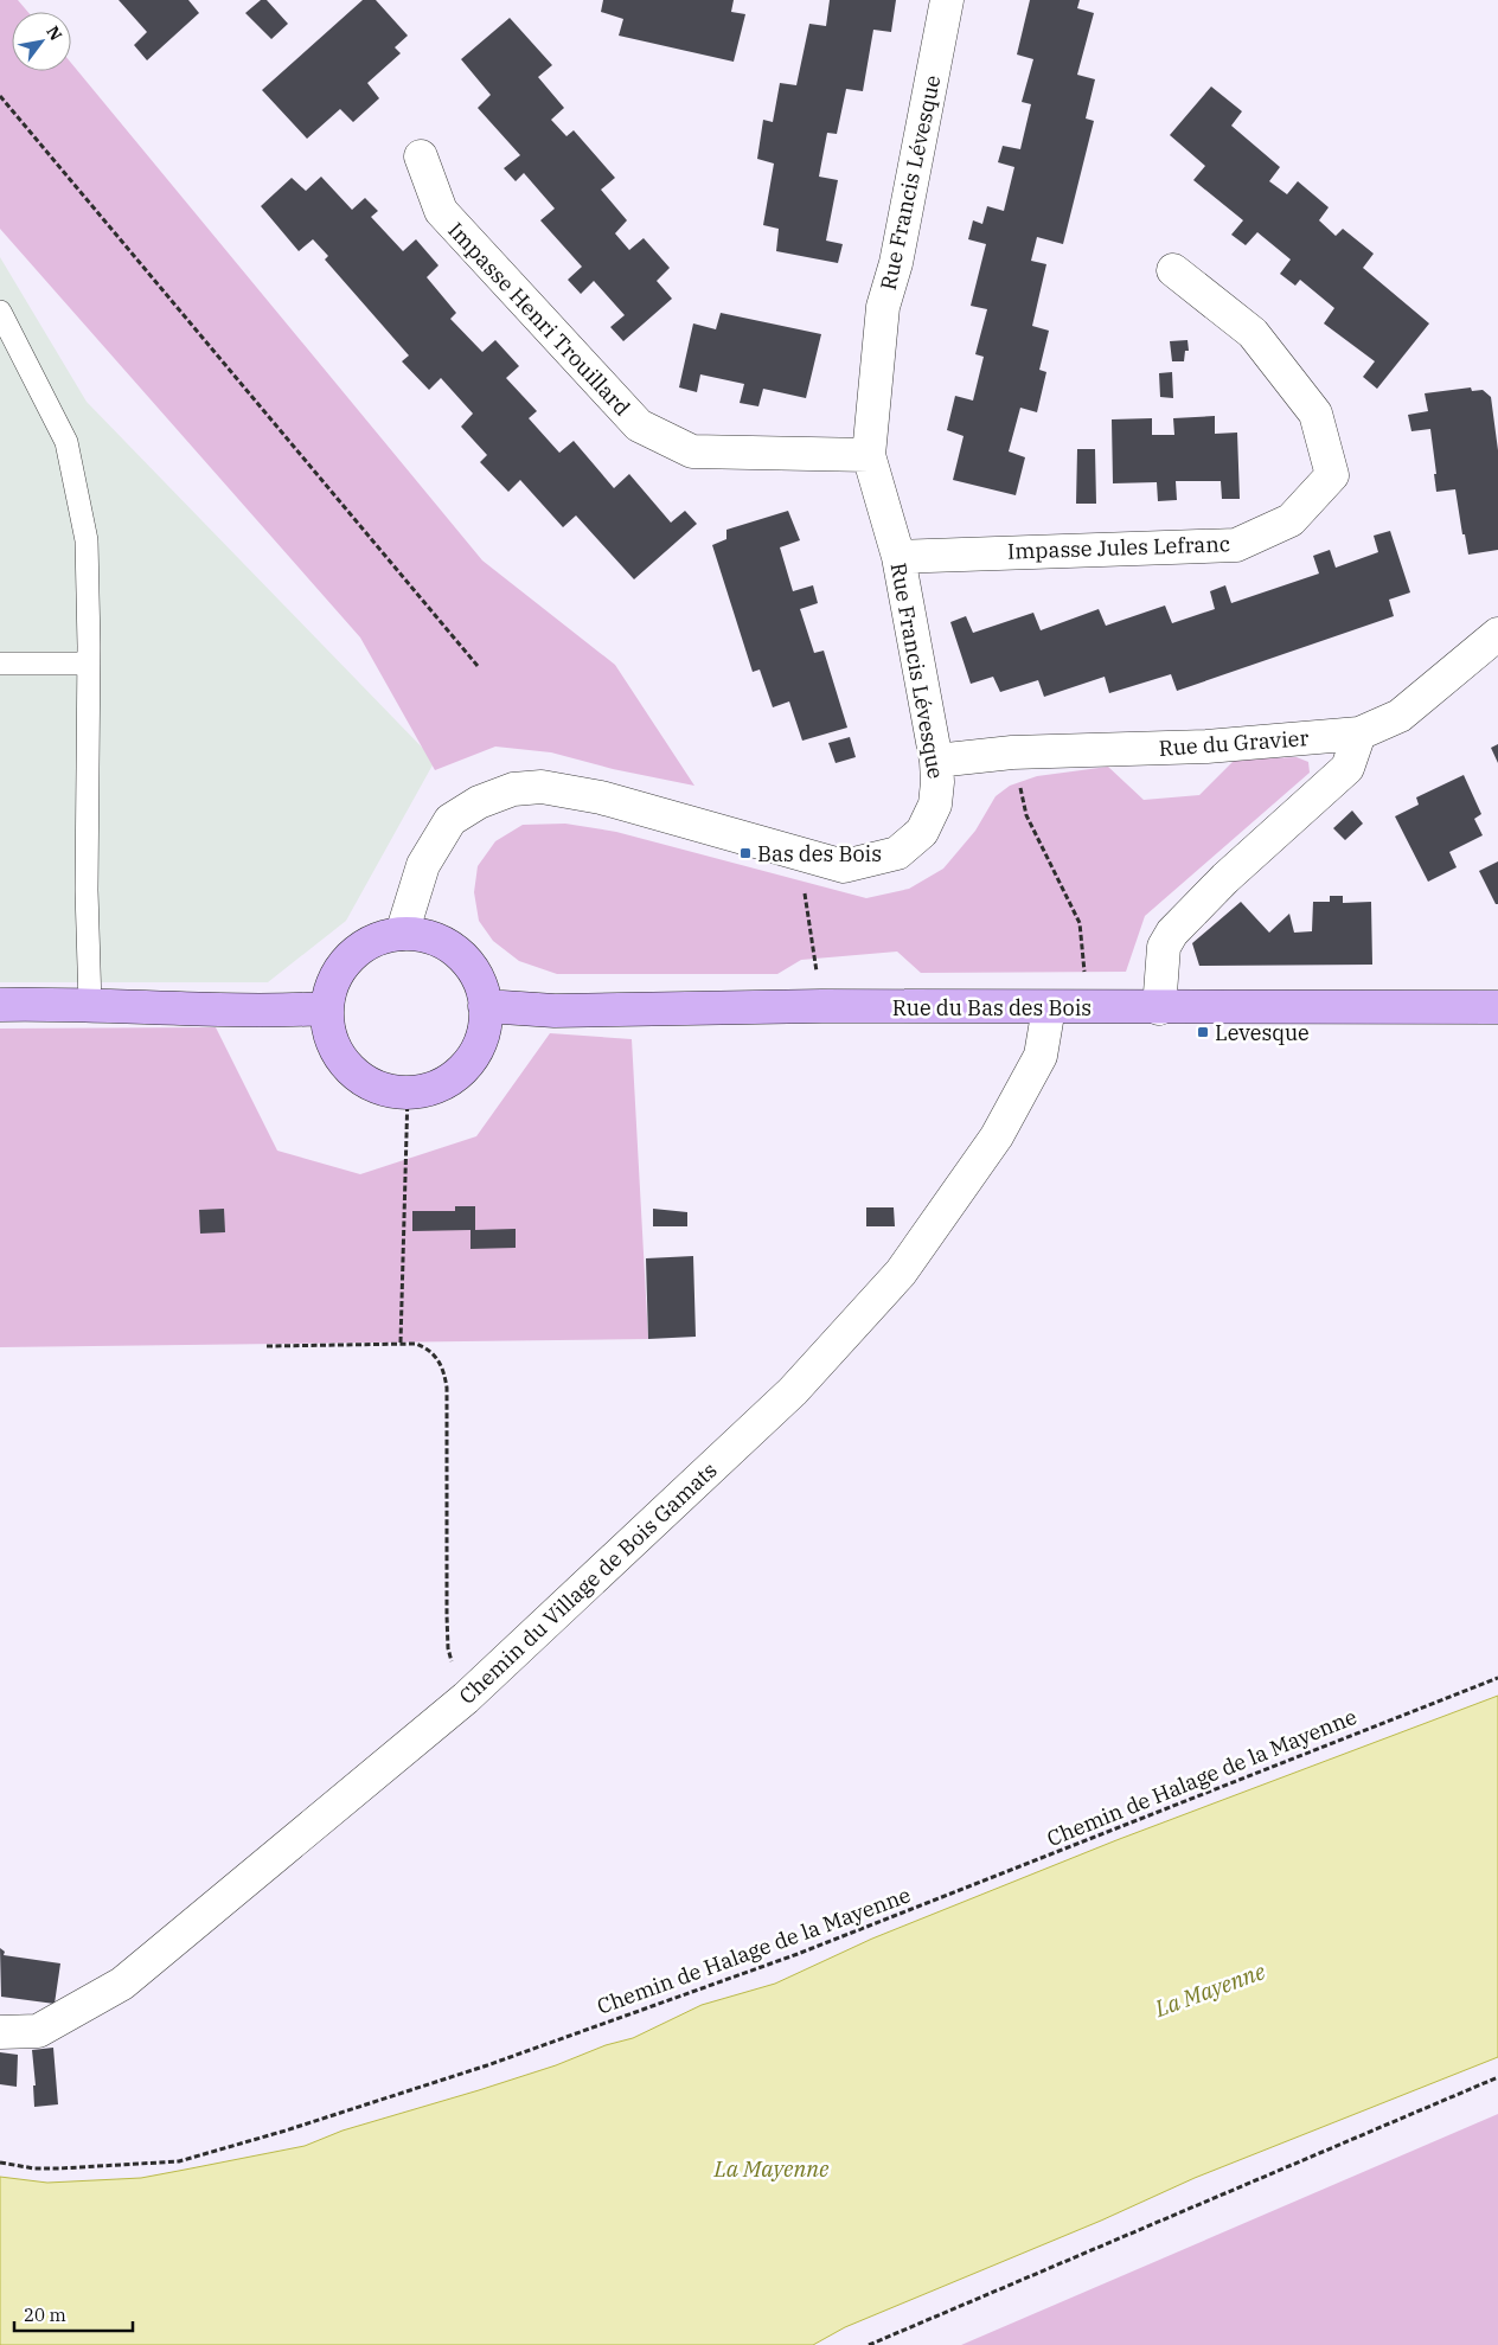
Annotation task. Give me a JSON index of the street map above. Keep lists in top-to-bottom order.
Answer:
{
  "streets": {
    "street": [
      "Rue Francis Lévesque",
      "Impasse Henri Trouillard",
      "Impasse Jules Lefranc",
      "Rue du Gravier",
      "Rue du Bas des Bois",
      "Chemin du Village de Bois Gamats"
    ],
    "path": ["Chemin de Halage de la Mayenne"]
  },
  "crossings": [
    ["Rue Francis Lévesque", "Impasse Henri Trouillard"],
    ["Rue Francis Lévesque", "Impasse Jules Lefranc"],
    ["Rue Francis Lévesque", "Rue du Gravier"],
    ["Rue Francis Lévesque", "Rue du Bas des Bois"],
    ["Rue du Bas des Bois", "Chemin du Village de Bois Gamats"]
  ],
  "water": ["La Mayenne"],
  "places": {
    "transit": ["Bas des Bois", "Levesque"]
  },
  "scale_bar": "20 m",
  "north": "top right"
}
